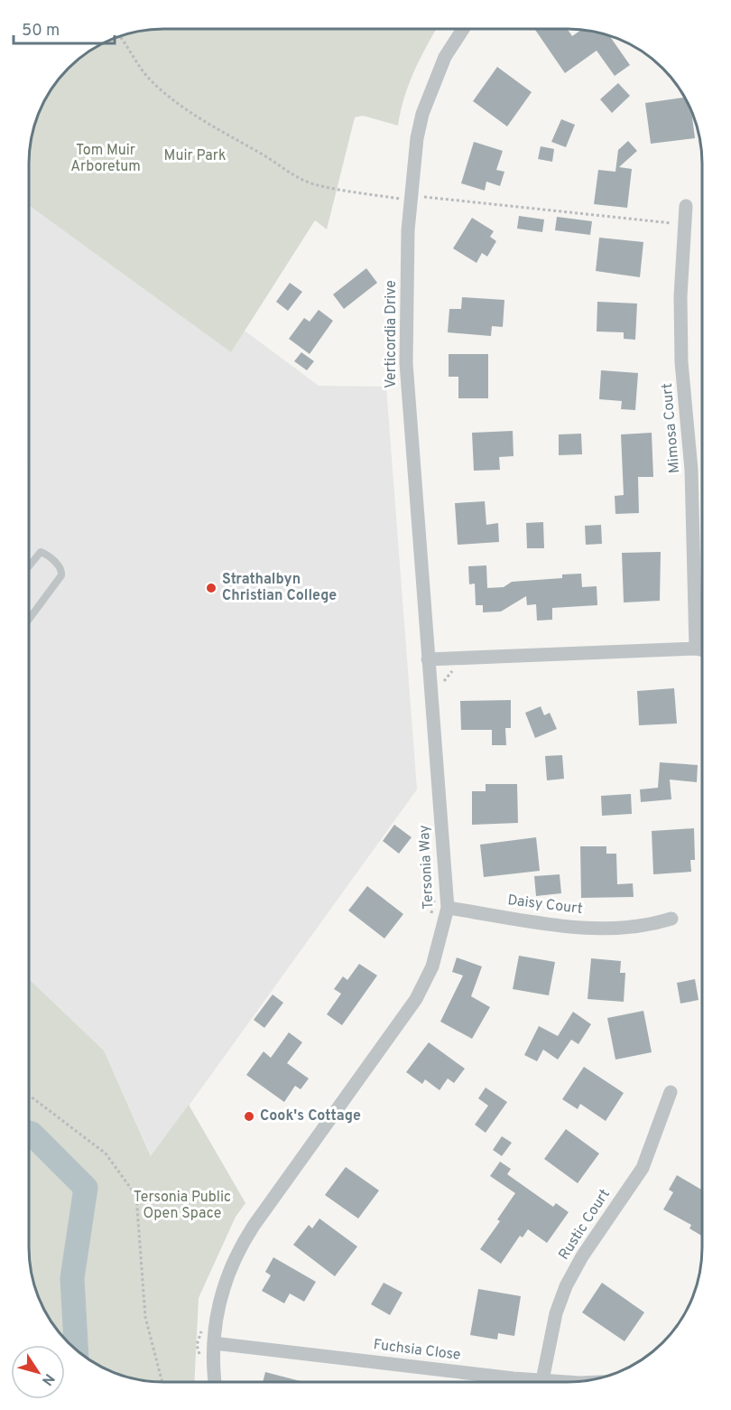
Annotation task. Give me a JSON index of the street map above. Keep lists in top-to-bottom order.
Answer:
{
  "streets": {
    "street": [
      "Verticordia Drive",
      "Mimosa Court",
      "Tersonia Way",
      "Daisy Court",
      "Rustic Court",
      "Fuchsia Close"
    ]
  },
  "crossings": [
    ["Verticordia Drive", "Tersonia Way"],
    ["Tersonia Way", "Daisy Court"],
    ["Tersonia Way", "Fuchsia Close"],
    ["Rustic Court", "Fuchsia Close"]
  ],
  "parks": ["Tom Muir Arboretum", "Muir Park", "Tersonia Public Open Space"],
  "places": ["Strathalbyn Christian College", "Cook's Cottage"],
  "scale_bar": "50 m",
  "north": "bottom right"
}
